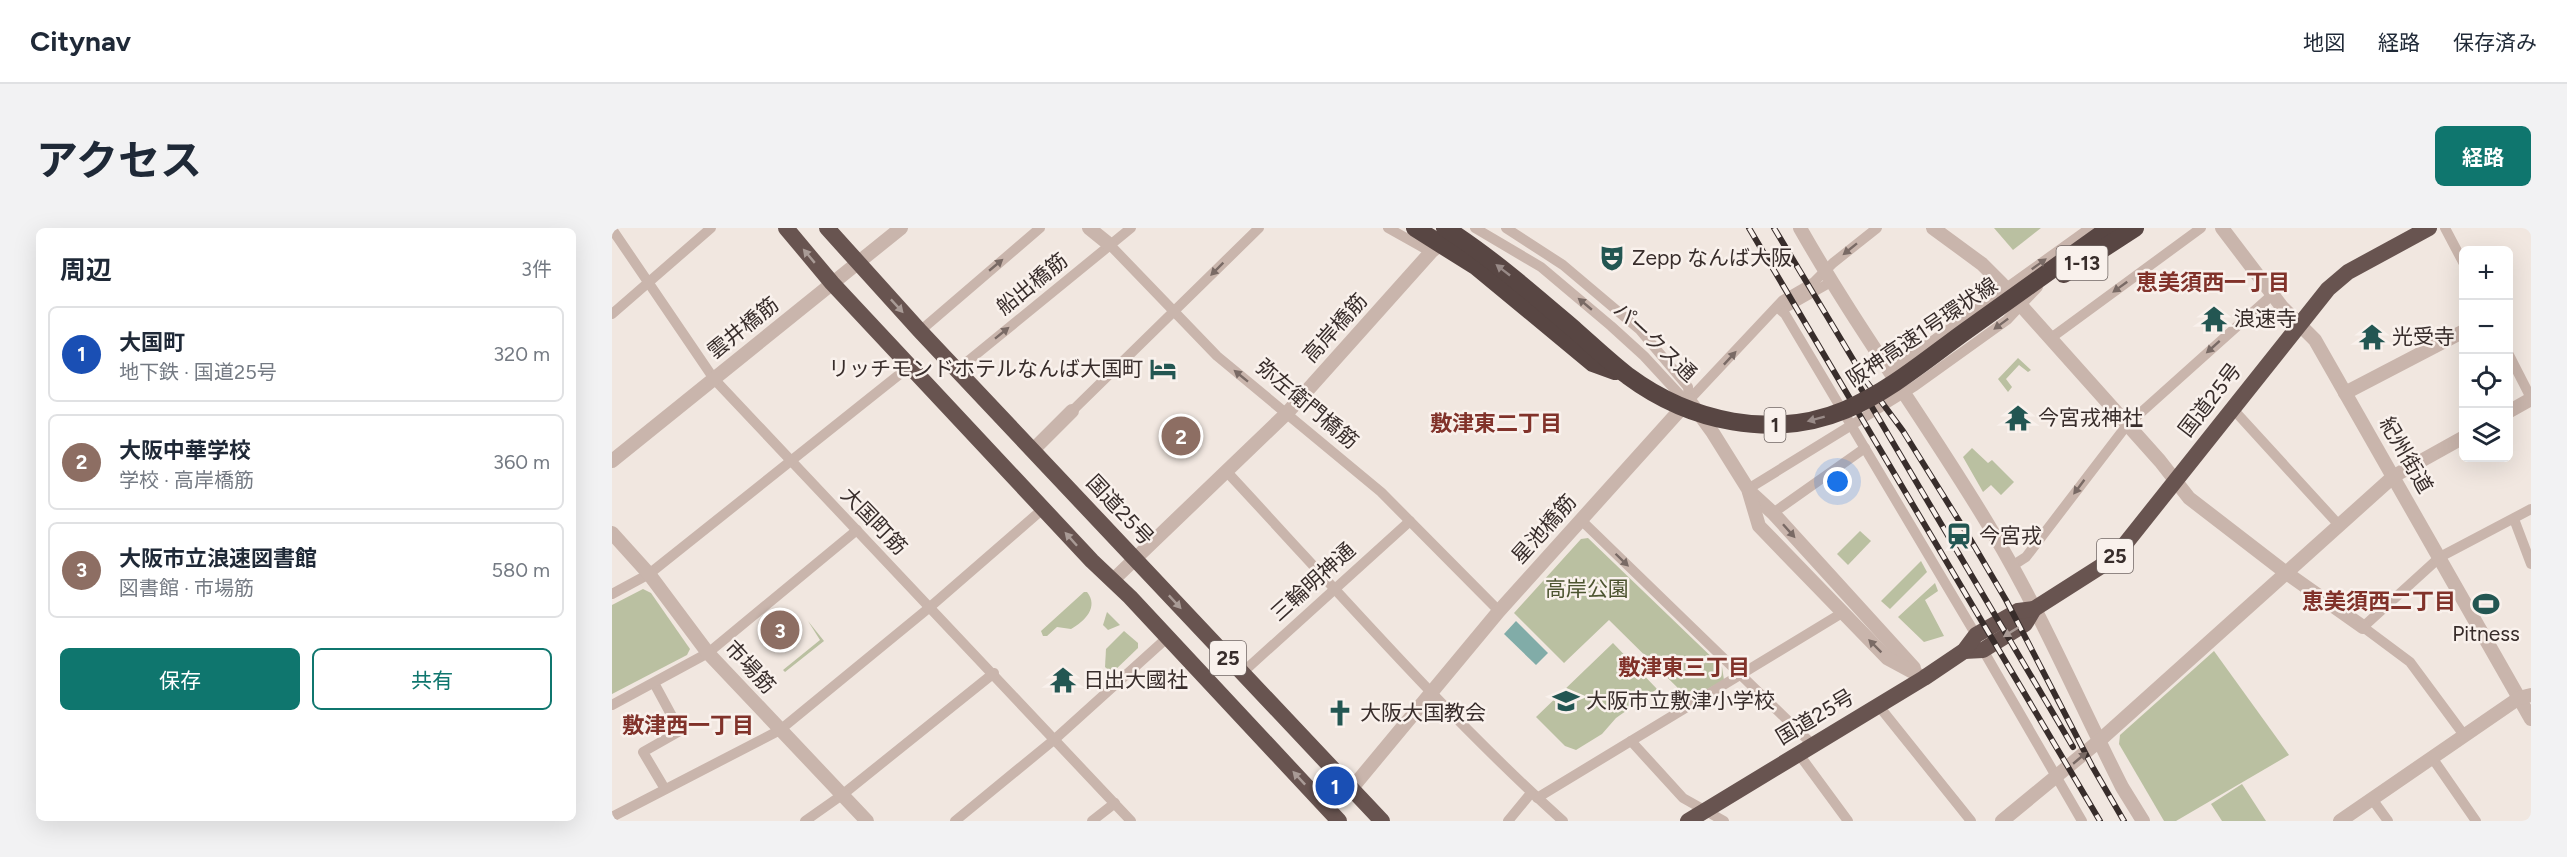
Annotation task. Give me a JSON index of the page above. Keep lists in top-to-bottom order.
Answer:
{
  "streets": {
    "highway": [
      "1-13",
      "阪神高速1号環状線",
      "国道25号",
      "1",
      "25"
    ],
    "street": [
      "船出橋筋",
      "雲井橋筋",
      "高岸橋筋",
      "パークス通",
      "弥左衛門橋筋",
      "紀州街道",
      "大国町筋",
      "星池橋筋",
      "三輪明神通",
      "市場筋"
    ]
  },
  "crossings": [
    ["1-13", "阪神高速1号環状線"],
    ["船出橋筋", "国道25号"],
    ["船出橋筋", "弥左衛門橋筋"],
    ["雲井橋筋", "国道25号"],
    ["雲井橋筋", "大国町筋"],
    ["雲井橋筋", "25"],
    ["高岸橋筋", "国道25号"],
    ["高岸橋筋", "弥左衛門橋筋"],
    ["高岸橋筋", "25"],
    ["パークス通", "星池橋筋"],
    ["国道25号", "紀州街道"],
    ["国道25号", "星池橋筋"],
    ["国道25号", "三輪明神通"],
    ["弥左衛門橋筋", "星池橋筋"],
    ["弥左衛門橋筋", "三輪明神通"]
  ],
  "one_way": ["阪神高速1号環状線"],
  "districts": [
    "恵美須西一丁目",
    "敷津東二丁目",
    "恵美須西二丁目",
    "敷津東三丁目",
    "敷津西一丁目"
  ],
  "parks": ["高岸公園"],
  "places": {
    "theatre": ["Zepp なんば大阪"],
    "temple": [
      "浪速寺",
      "光受寺",
      "今宮戎神社",
      "日出大國社"
    ],
    "hotel": ["リッチモンドホテルなんば大国町"],
    "station": ["今宮戎"],
    "sports": ["Pitness"],
    "school or university": ["大阪市立敷津小学校"],
    "church": ["大阪大国教会"]
  },
  "page": {
    "header": "Citynav",
    "nav": ["地図", "経路", "保存済み"],
    "title": "アクセス",
    "buttons": [
      "経路",
      ["保存", "共有"]
    ],
    "heading": ["周辺", "3件"],
    "map_buttons": ["+", "−"],
    "list": [
      {
        "mark": "1",
        "name": "大国町",
        "note": "地下鉄 · 国道25号",
        "value": "320 m"
      },
      {
        "mark": "2",
        "name": "大阪中華学校",
        "note": "学校 · 高岸橋筋",
        "value": "360 m"
      },
      {
        "mark": "3",
        "name": "大阪市立浪速図書館",
        "note": "図書館 · 市場筋",
        "value": "580 m"
      }
    ],
    "pins": ["2", "3", "1"]
  }
}
